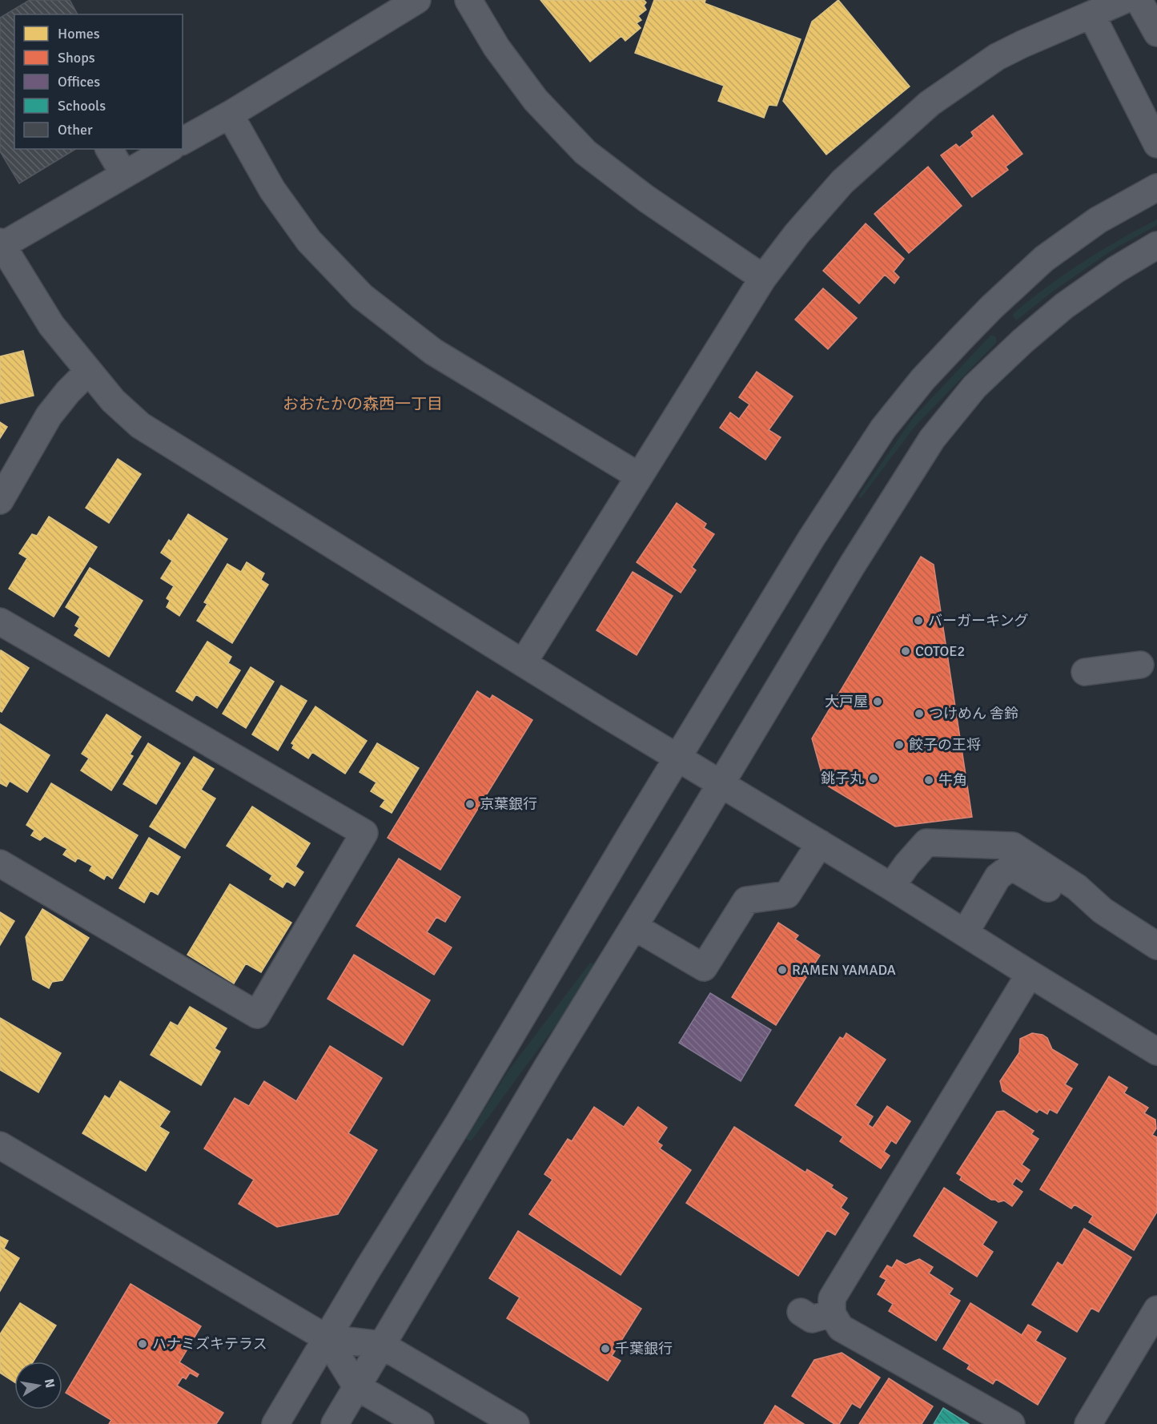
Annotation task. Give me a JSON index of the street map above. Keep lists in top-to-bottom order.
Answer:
{
  "districts": ["おおたかの森西一丁目"],
  "places": [
    "バーガーキング",
    "COTOE2",
    "大戸屋",
    "つけめん 舎鈴",
    "餃子の王将",
    "銚子丸",
    "牛角",
    "京葉銀行",
    "RAMEN YAMADA",
    "ハナミズキテラス",
    "千葉銀行"
  ],
  "legend": [
    "Homes",
    "Shops",
    "Offices",
    "Schools",
    "Other"
  ],
  "north": "right"
}
